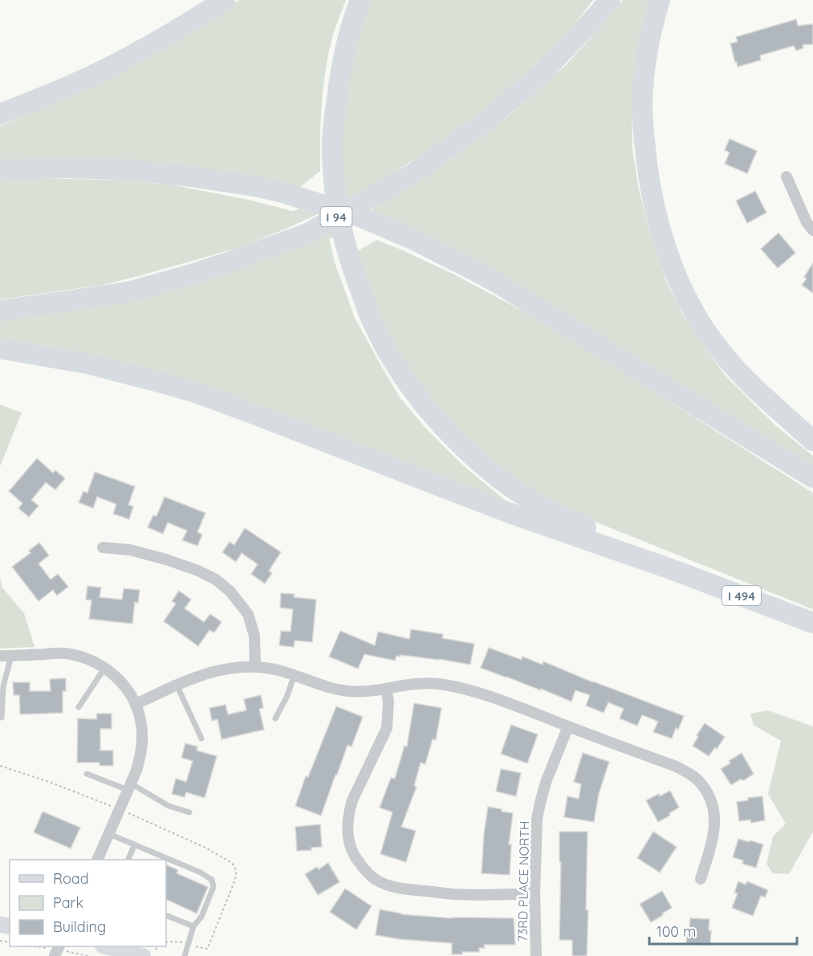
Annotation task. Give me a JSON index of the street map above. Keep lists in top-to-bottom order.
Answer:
{
  "streets": {
    "highway": ["I 94", "I 494"],
    "street": ["73RD PLACE NORTH"]
  },
  "legend": ["Road", "Park", "Building"],
  "scale_bar": "100 m"
}
